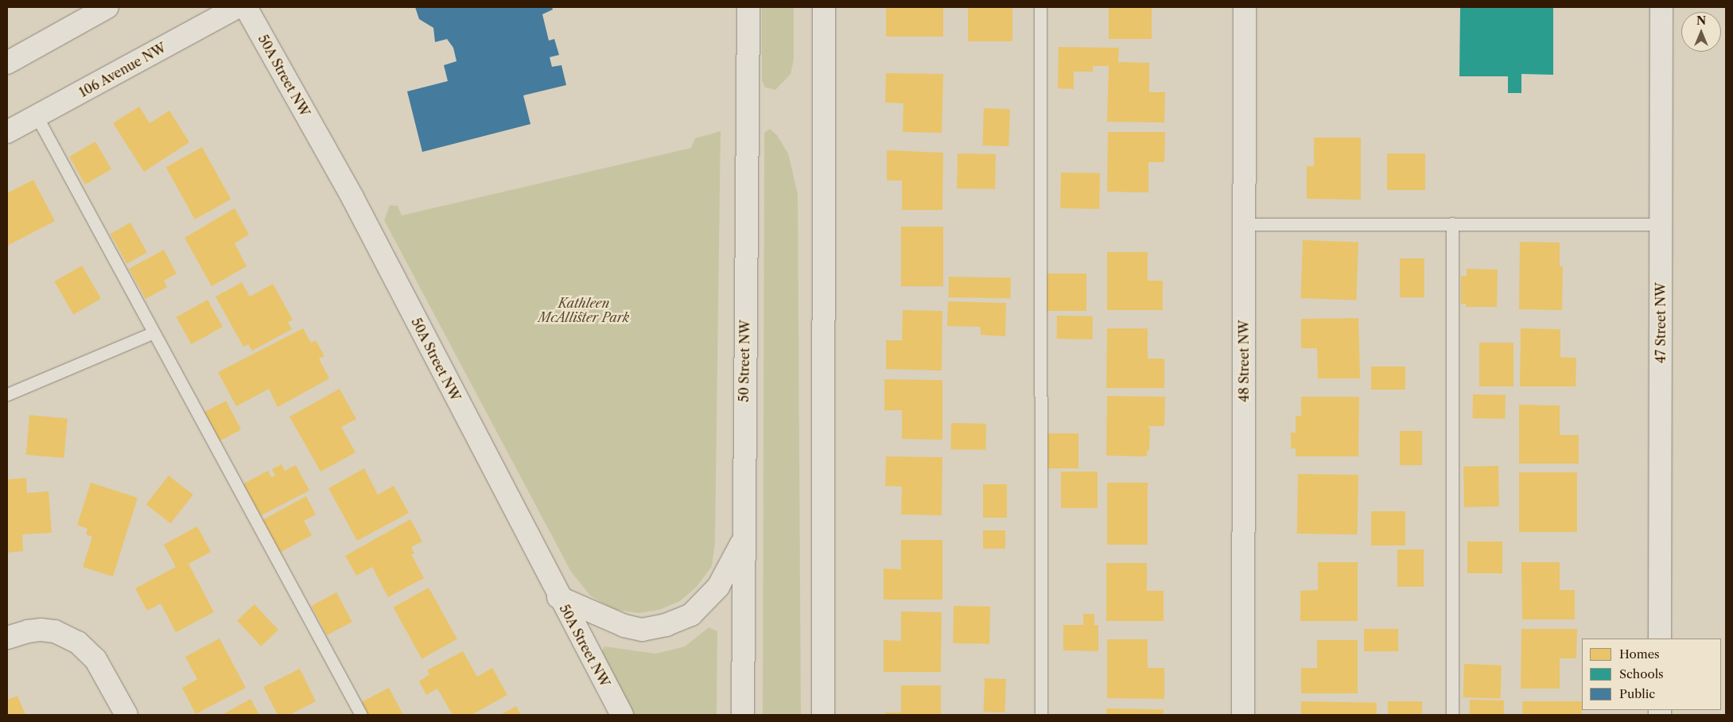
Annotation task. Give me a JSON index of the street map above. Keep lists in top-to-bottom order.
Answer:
{
  "streets": {
    "street": [
      "106 Avenue NW",
      "50A Street NW",
      "47 Street NW",
      "50 Street NW",
      "48 Street NW"
    ]
  },
  "parks": ["Kathleen McAllister Park"],
  "legend": ["Homes", "Schools", "Public"],
  "north": "top"
}
